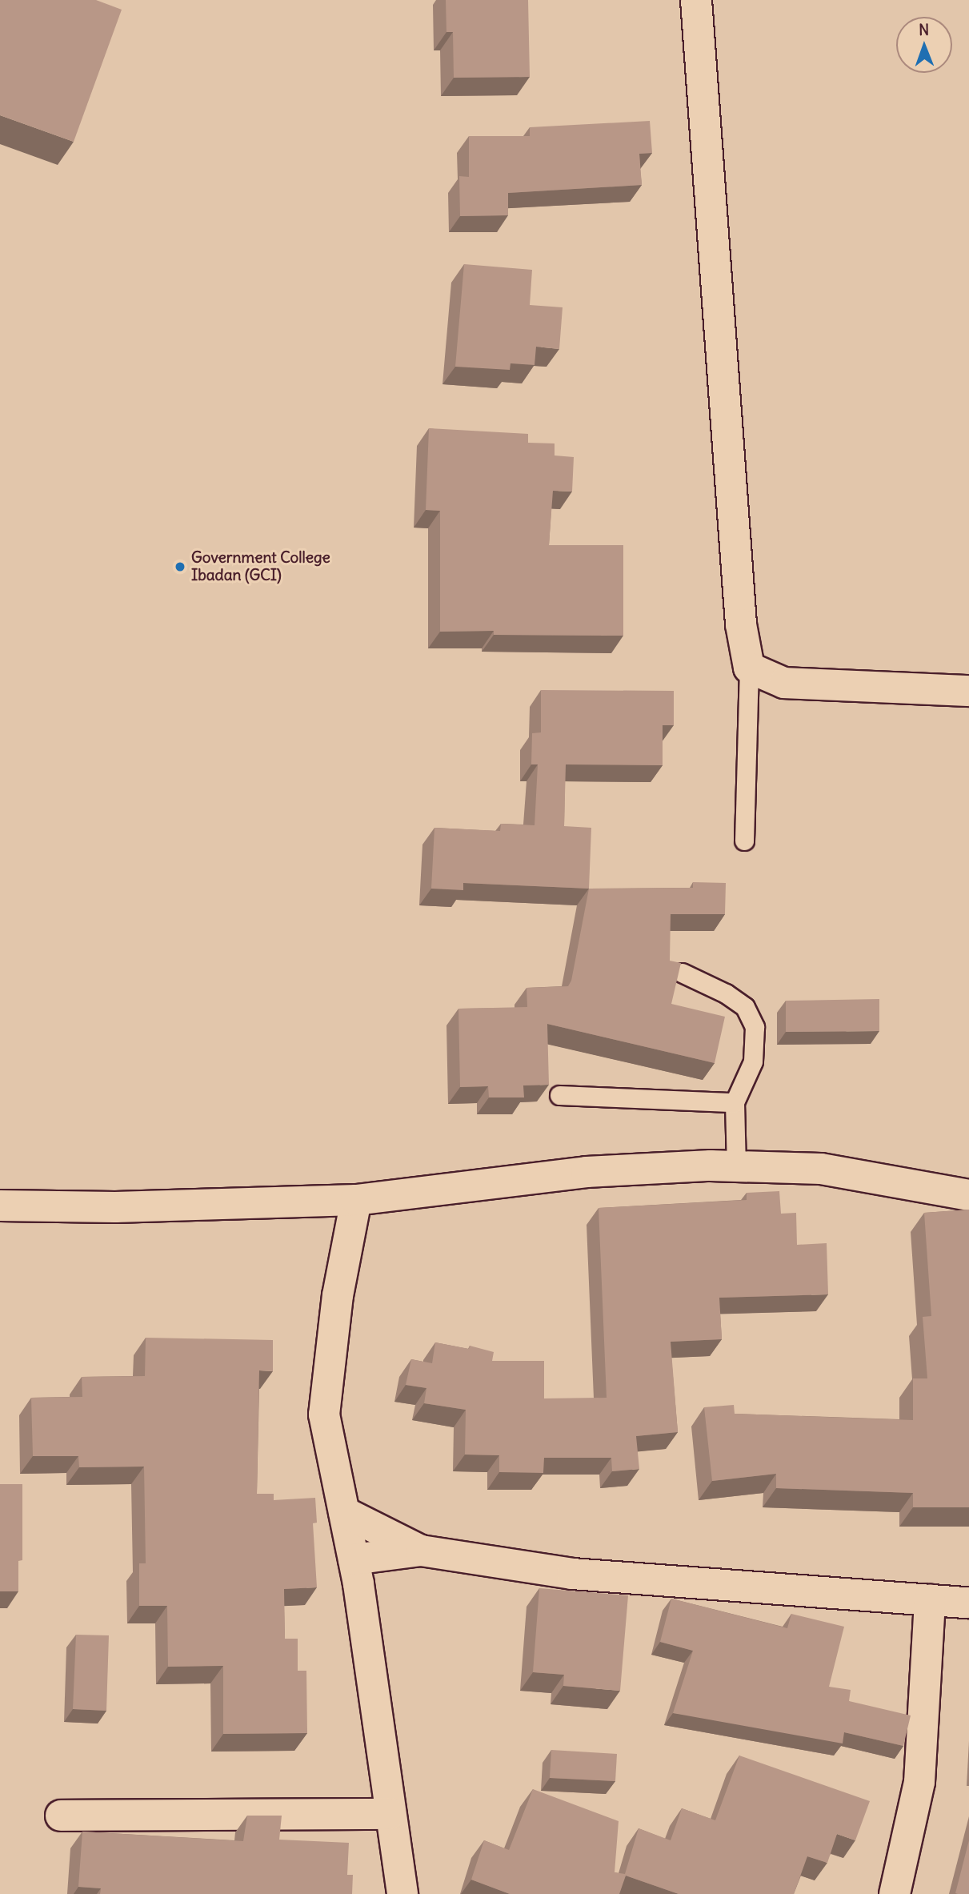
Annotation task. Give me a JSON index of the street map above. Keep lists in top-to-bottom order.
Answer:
{
  "places": ["Government College Ibadan (GCI)"],
  "north": "top"
}
